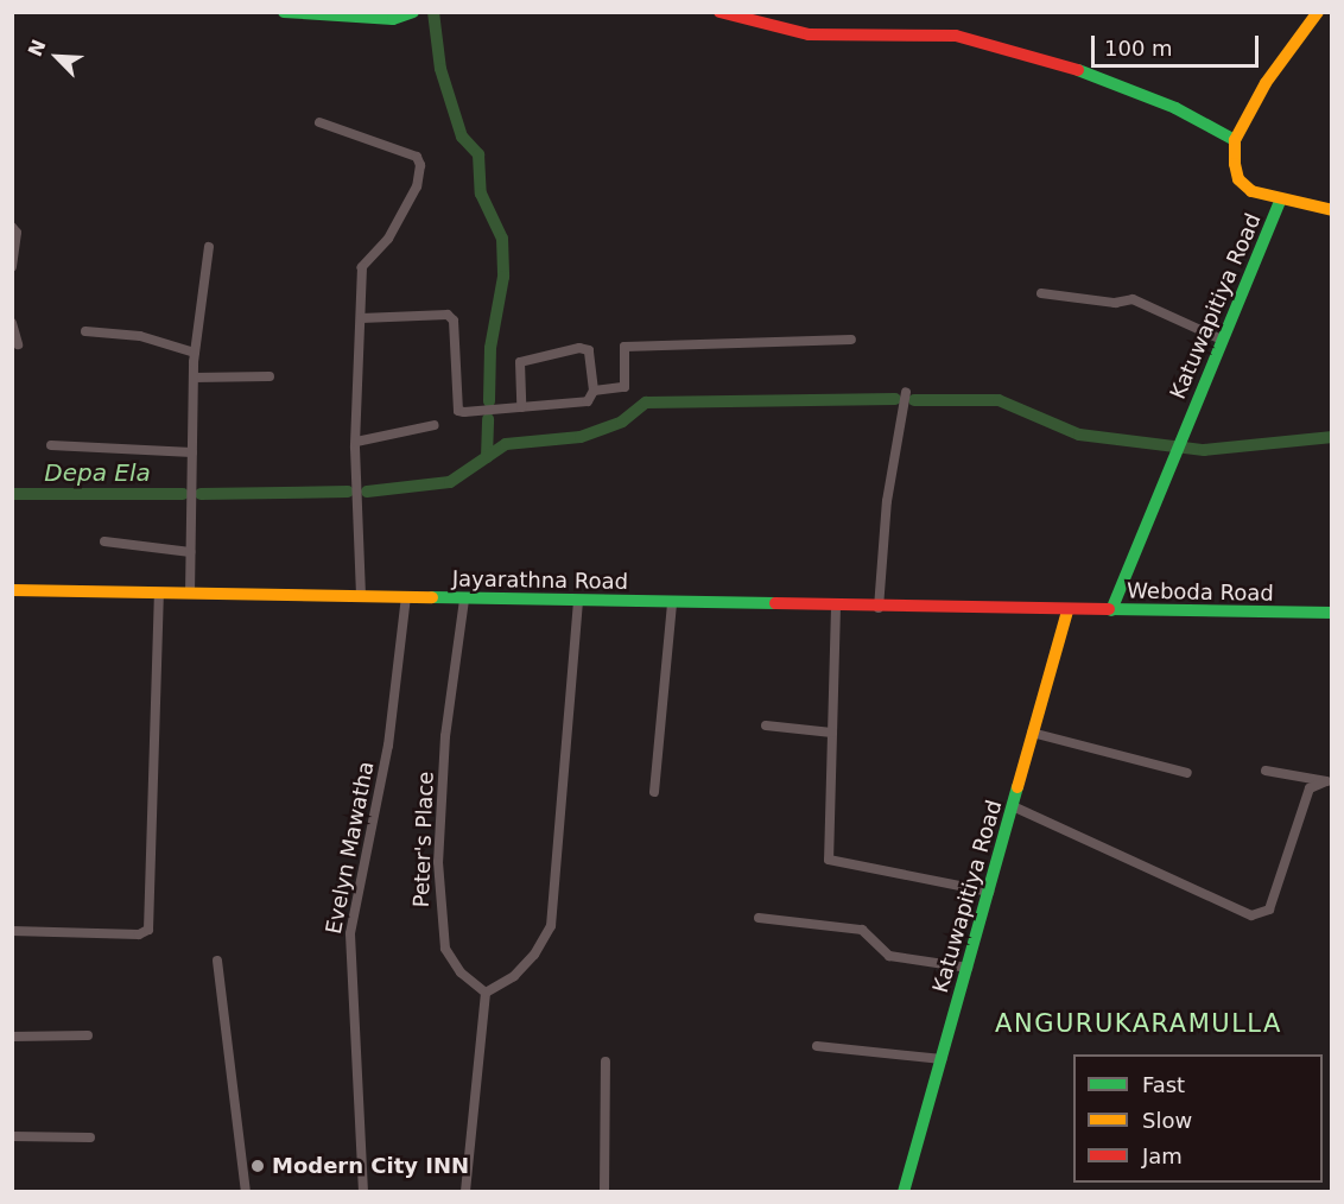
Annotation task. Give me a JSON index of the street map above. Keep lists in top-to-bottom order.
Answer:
{
  "streets": {
    "street": [
      "Katuwapitiya Road",
      "Jayarathna Road",
      "Weboda Road",
      "Peter's Place",
      "Evelyn Mawatha"
    ]
  },
  "crossings": [
    ["Katuwapitiya Road", "Jayarathna Road"],
    ["Katuwapitiya Road", "Weboda Road"],
    ["Jayarathna Road", "Weboda Road"],
    ["Jayarathna Road", "Peter's Place"],
    ["Jayarathna Road", "Evelyn Mawatha"]
  ],
  "districts": ["ANGURUKARAMULLA"],
  "water": ["Depa Ela"],
  "places": ["Modern City INN"],
  "legend": ["Fast", "Slow", "Jam"],
  "scale_bar": "100 m",
  "north": "top left"
}
